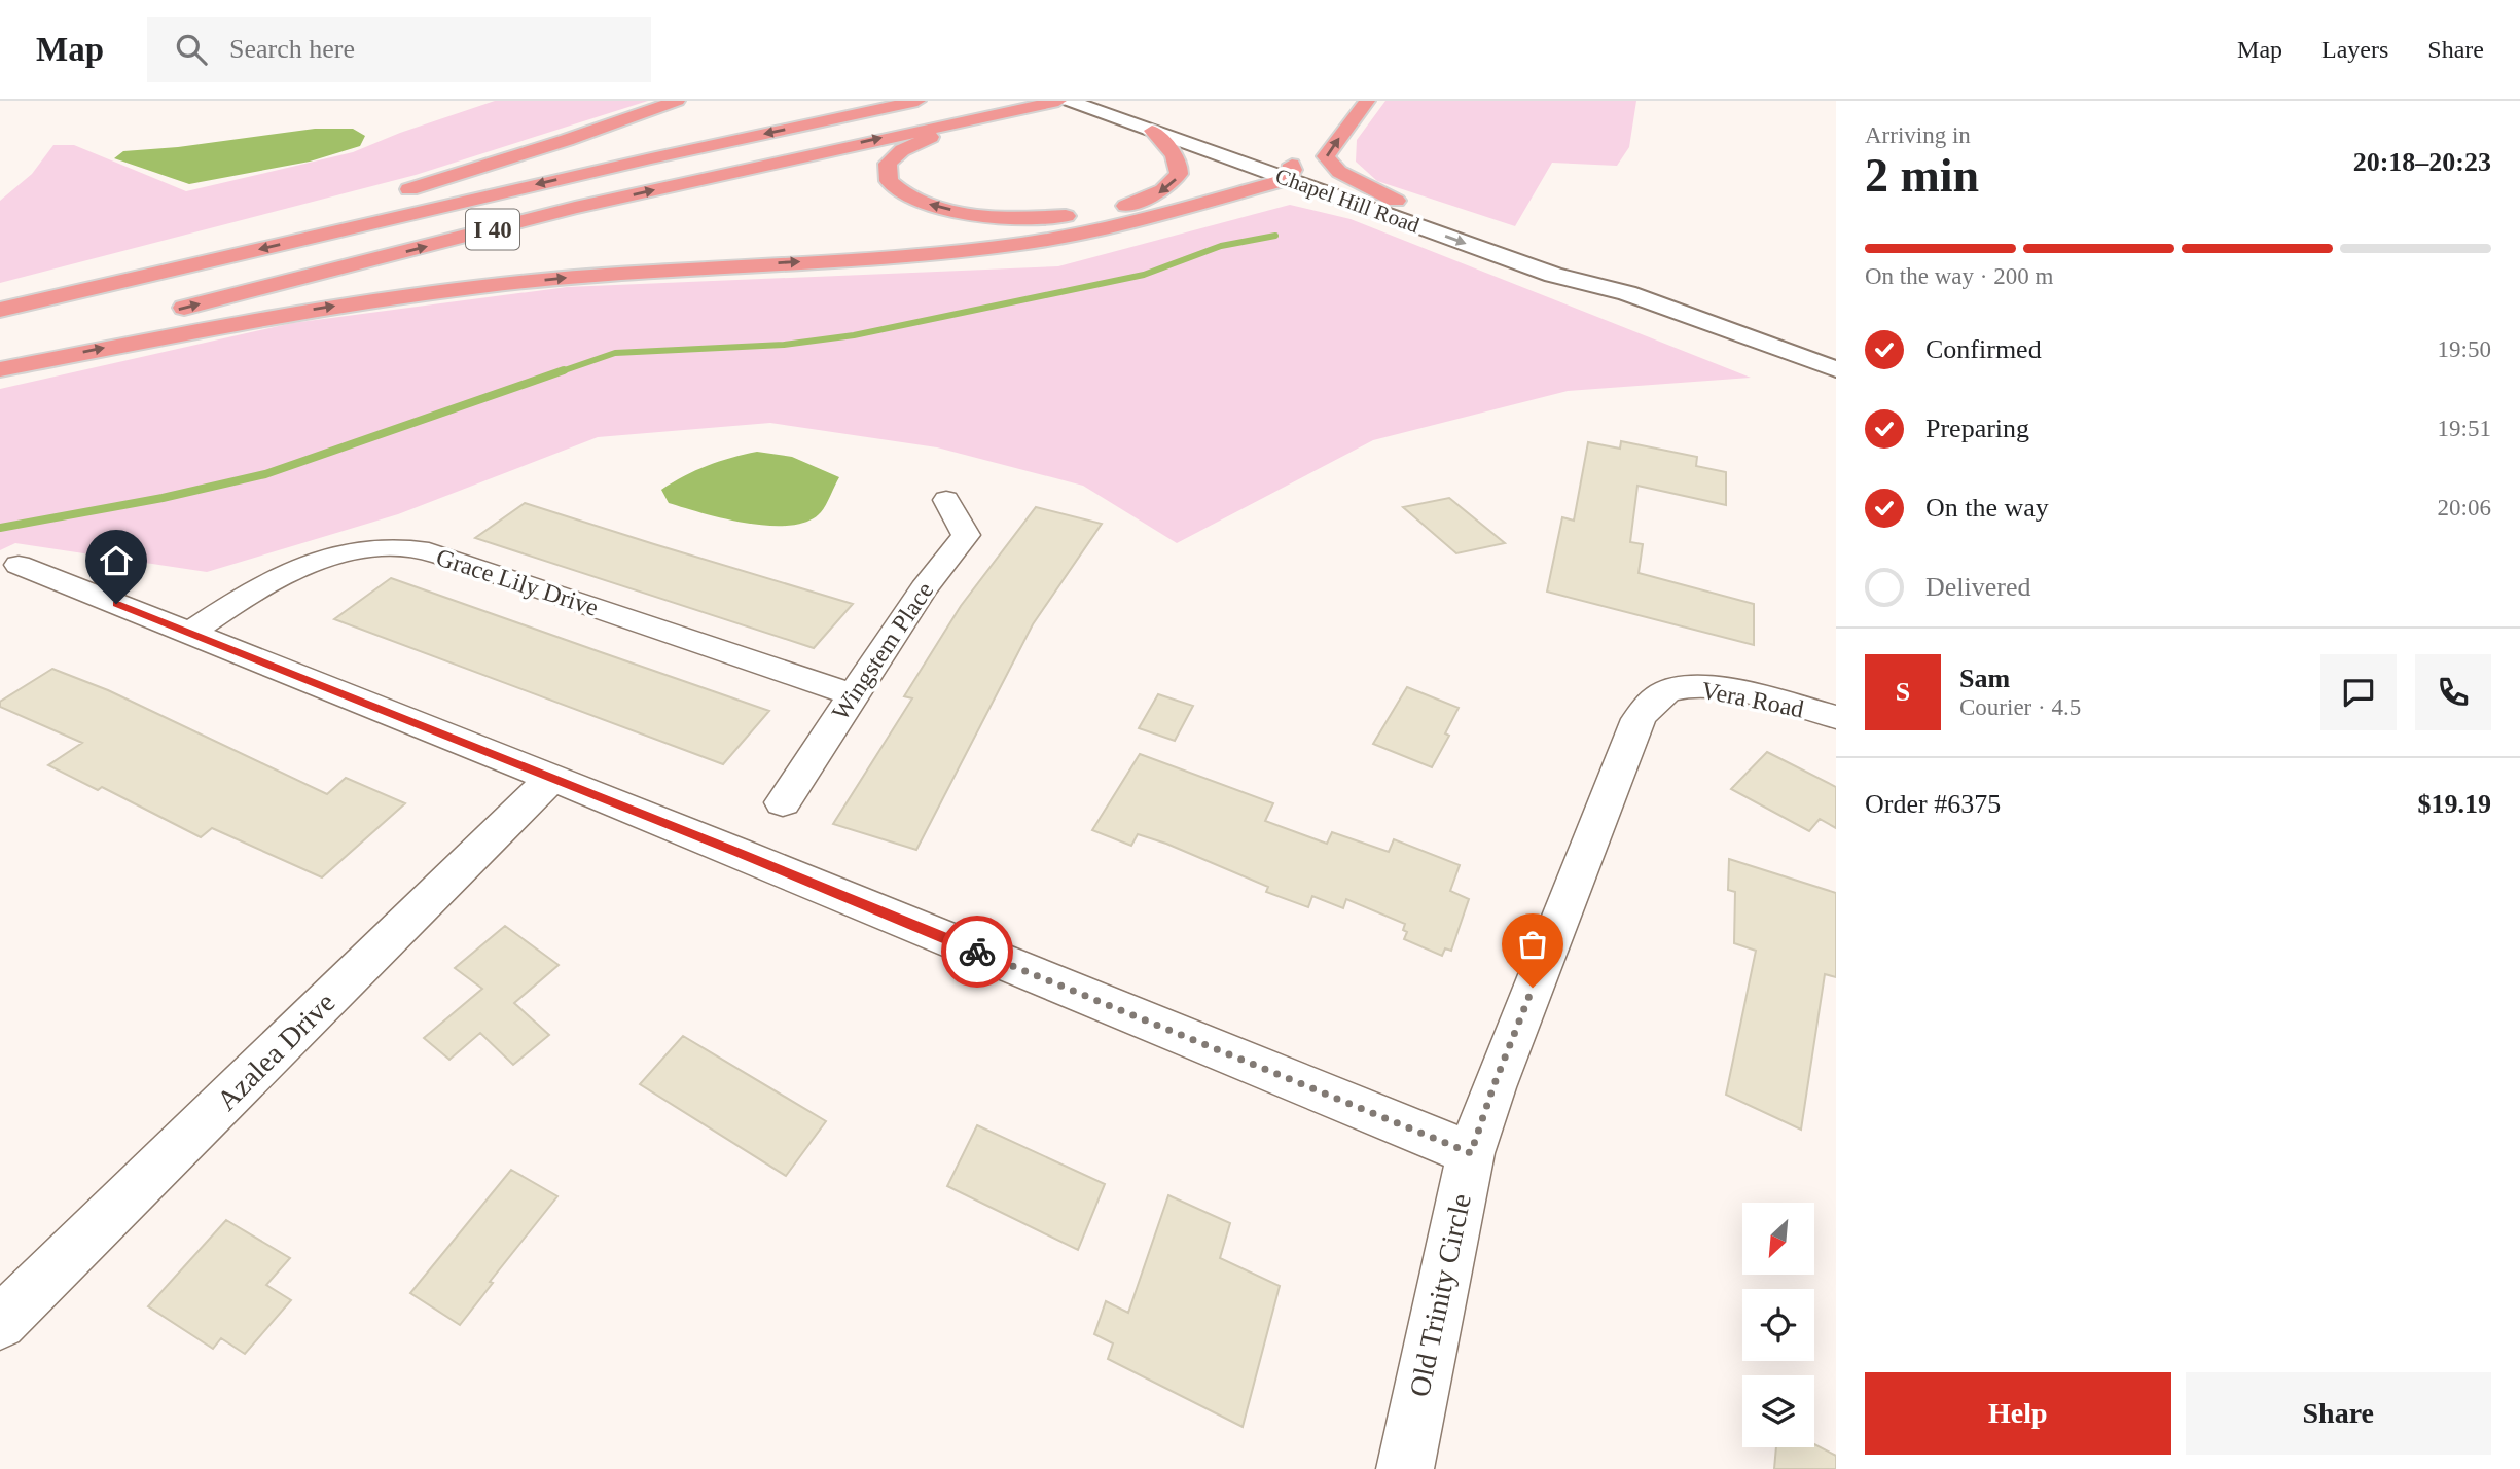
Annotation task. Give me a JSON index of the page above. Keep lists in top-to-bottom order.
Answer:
{
  "streets": {
    "highway": ["I 40"],
    "main road": ["Chapel Hill Road"],
    "street": [
      "Grace Lily Drive",
      "Wingstem Place",
      "Vera Road",
      "Azalea Drive",
      "Old Trinity Circle"
    ]
  },
  "crossings": [
    ["Grace Lily Drive", "Wingstem Place"],
    ["Vera Road", "Old Trinity Circle"]
  ],
  "north": "bottom left",
  "page": {
    "header": "Map",
    "search": "Search here",
    "nav": ["Map", "Layers", "Share"],
    "heading": ["2 min", "Arriving in", "20:18–20:23"],
    "panel": [
      "Sam",
      "Courier · 4.5",
      "Order #6375",
      "$19.19"
    ],
    "bar": "On the way · 200 m",
    "list": [
      ["Confirmed", "19:50"],
      ["Preparing", "19:51"],
      ["On the way", "20:06"],
      "Delivered"
    ],
    "round": "S",
    "buttons": ["Help", "Share"]
  }
}
